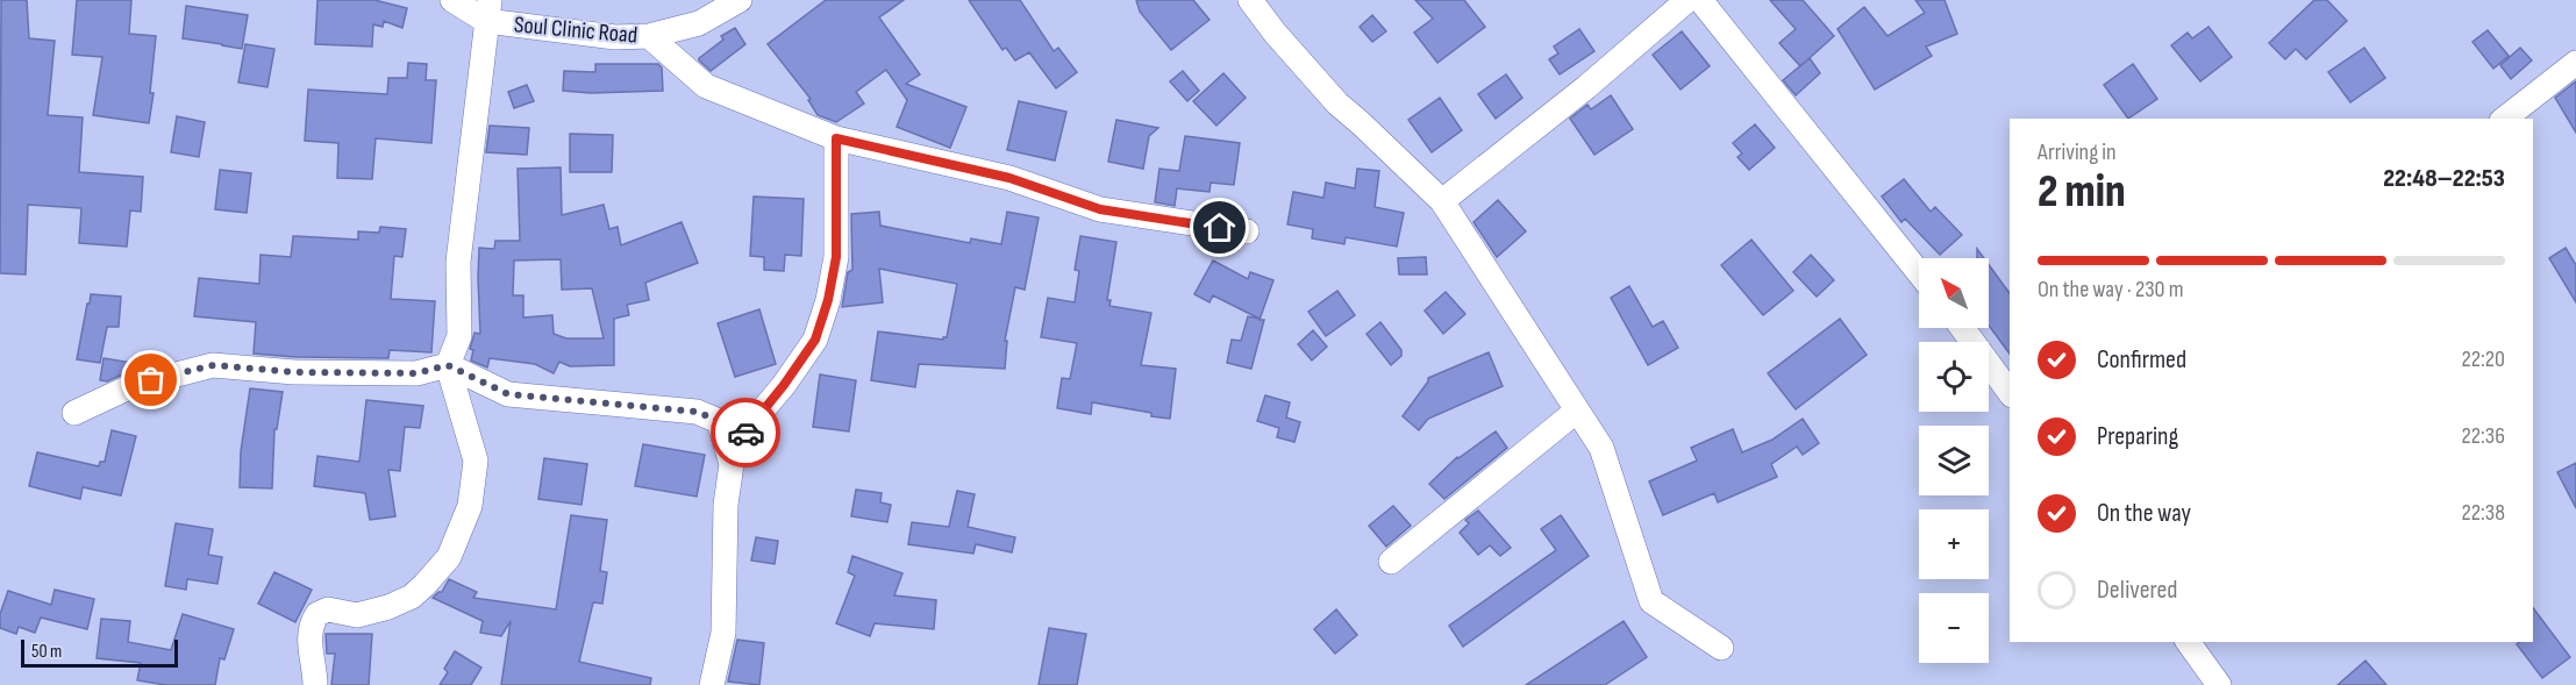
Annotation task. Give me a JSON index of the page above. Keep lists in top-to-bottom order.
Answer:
{
  "streets": {
    "street": ["Soul Clinic Road"]
  },
  "scale_bar": "50 m",
  "north": "top left",
  "page": {
    "heading": ["2 min", "Arriving in", "22:48–22:53"],
    "bar": "On the way · 230 m",
    "map_buttons": ["+", "−"],
    "list": [
      ["Confirmed", "22:20"],
      ["Preparing", "22:36"],
      ["On the way", "22:38"],
      "Delivered"
    ],
    "scale": "50 m"
  }
}
